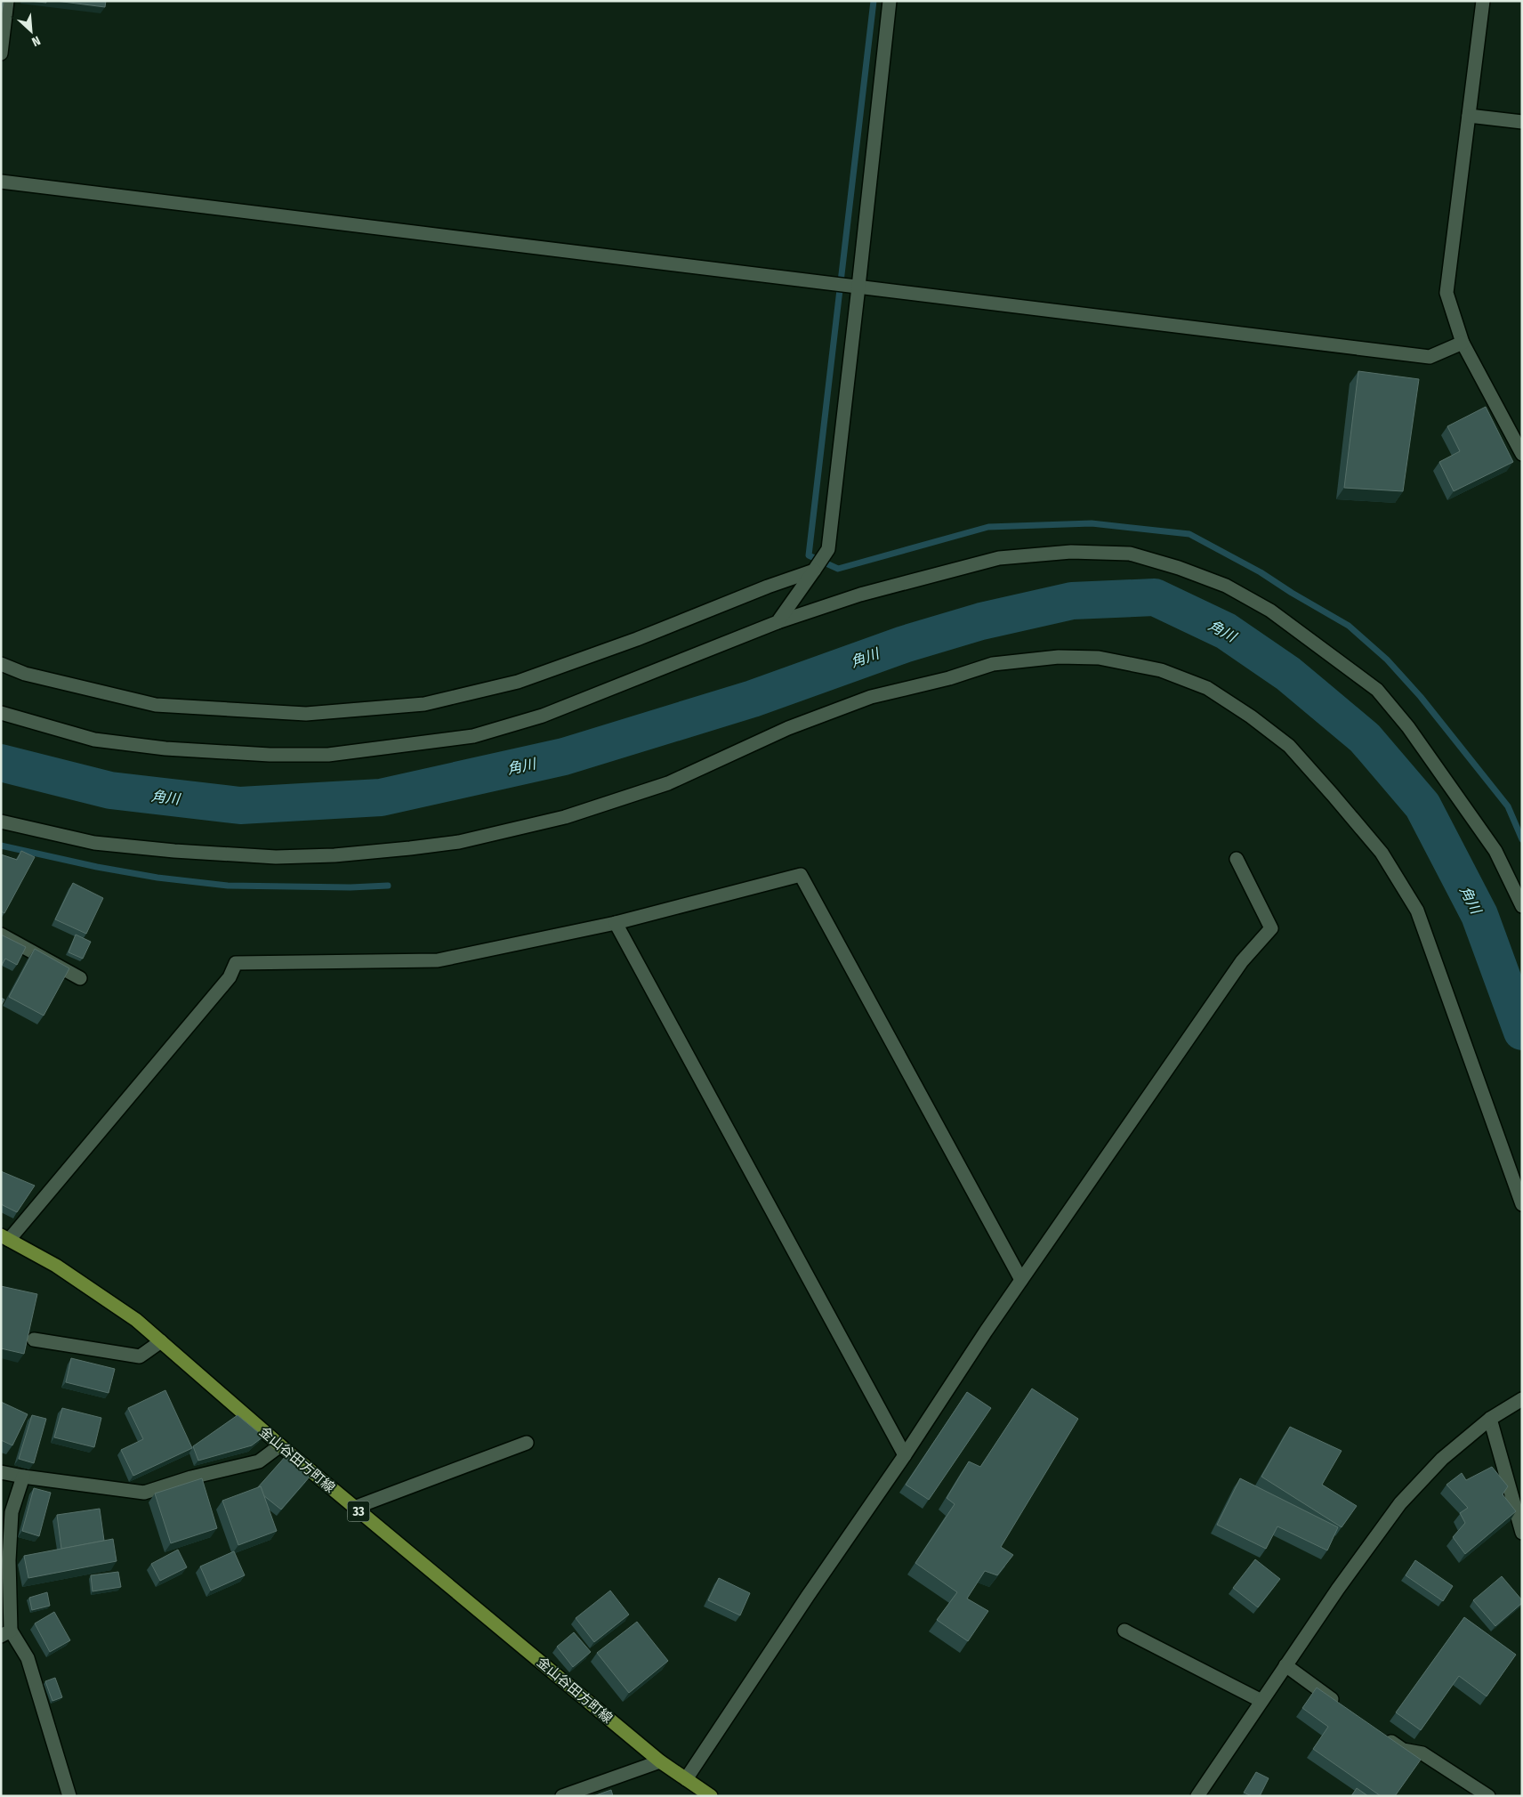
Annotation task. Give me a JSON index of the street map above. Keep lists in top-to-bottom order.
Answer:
{
  "streets": {
    "main road": ["金山谷田方町線", "33"]
  },
  "water": ["角川"],
  "north": "bottom right"
}
